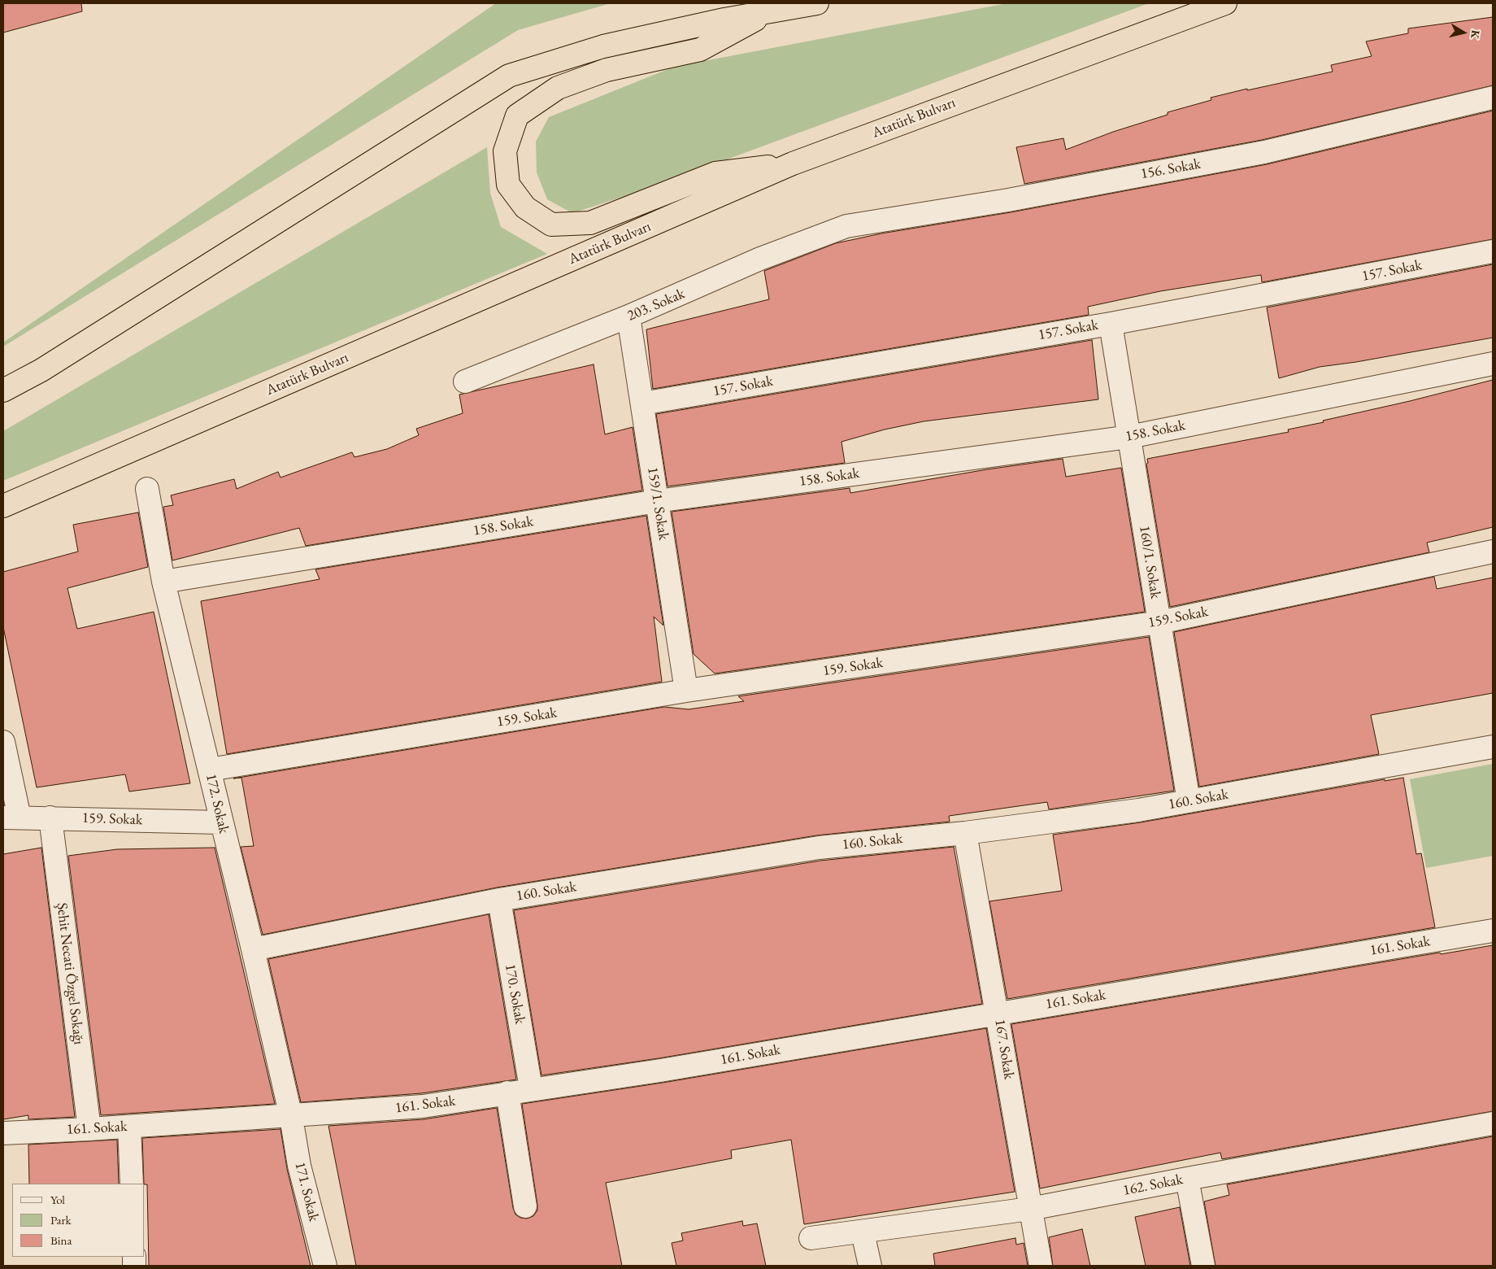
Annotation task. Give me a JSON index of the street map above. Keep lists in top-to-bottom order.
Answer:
{
  "streets": {
    "highway": ["Atatürk Bulvarı"],
    "street": [
      "156. Sokak",
      "157. Sokak",
      "203. Sokak",
      "158. Sokak",
      "159/1. Sokak",
      "160/1. Sokak",
      "159. Sokak",
      "160. Sokak",
      "172. Sokak",
      "161. Sokak",
      "Şehit Necati Özgel Sokağı",
      "170. Sokak",
      "167. Sokak",
      "162. Sokak",
      "171. Sokak"
    ]
  },
  "crossings": [
    ["156. Sokak", "203. Sokak"],
    ["157. Sokak", "159/1. Sokak"],
    ["157. Sokak", "160/1. Sokak"],
    ["203. Sokak", "159/1. Sokak"],
    ["158. Sokak", "159/1. Sokak"],
    ["158. Sokak", "160/1. Sokak"],
    ["158. Sokak", "172. Sokak"],
    ["159/1. Sokak", "159. Sokak"],
    ["160/1. Sokak", "159. Sokak"],
    ["160/1. Sokak", "160. Sokak"],
    ["159. Sokak", "172. Sokak"],
    ["159. Sokak", "Şehit Necati Özgel Sokağı"],
    ["160. Sokak", "172. Sokak"],
    ["160. Sokak", "170. Sokak"],
    ["160. Sokak", "167. Sokak"],
    ["172. Sokak", "161. Sokak"],
    ["172. Sokak", "171. Sokak"],
    ["161. Sokak", "Şehit Necati Özgel Sokağı"],
    ["161. Sokak", "170. Sokak"],
    ["161. Sokak", "167. Sokak"],
    ["161. Sokak", "171. Sokak"],
    ["167. Sokak", "162. Sokak"]
  ],
  "legend": ["Yol", "Park", "Bina"],
  "north": "right"
}
